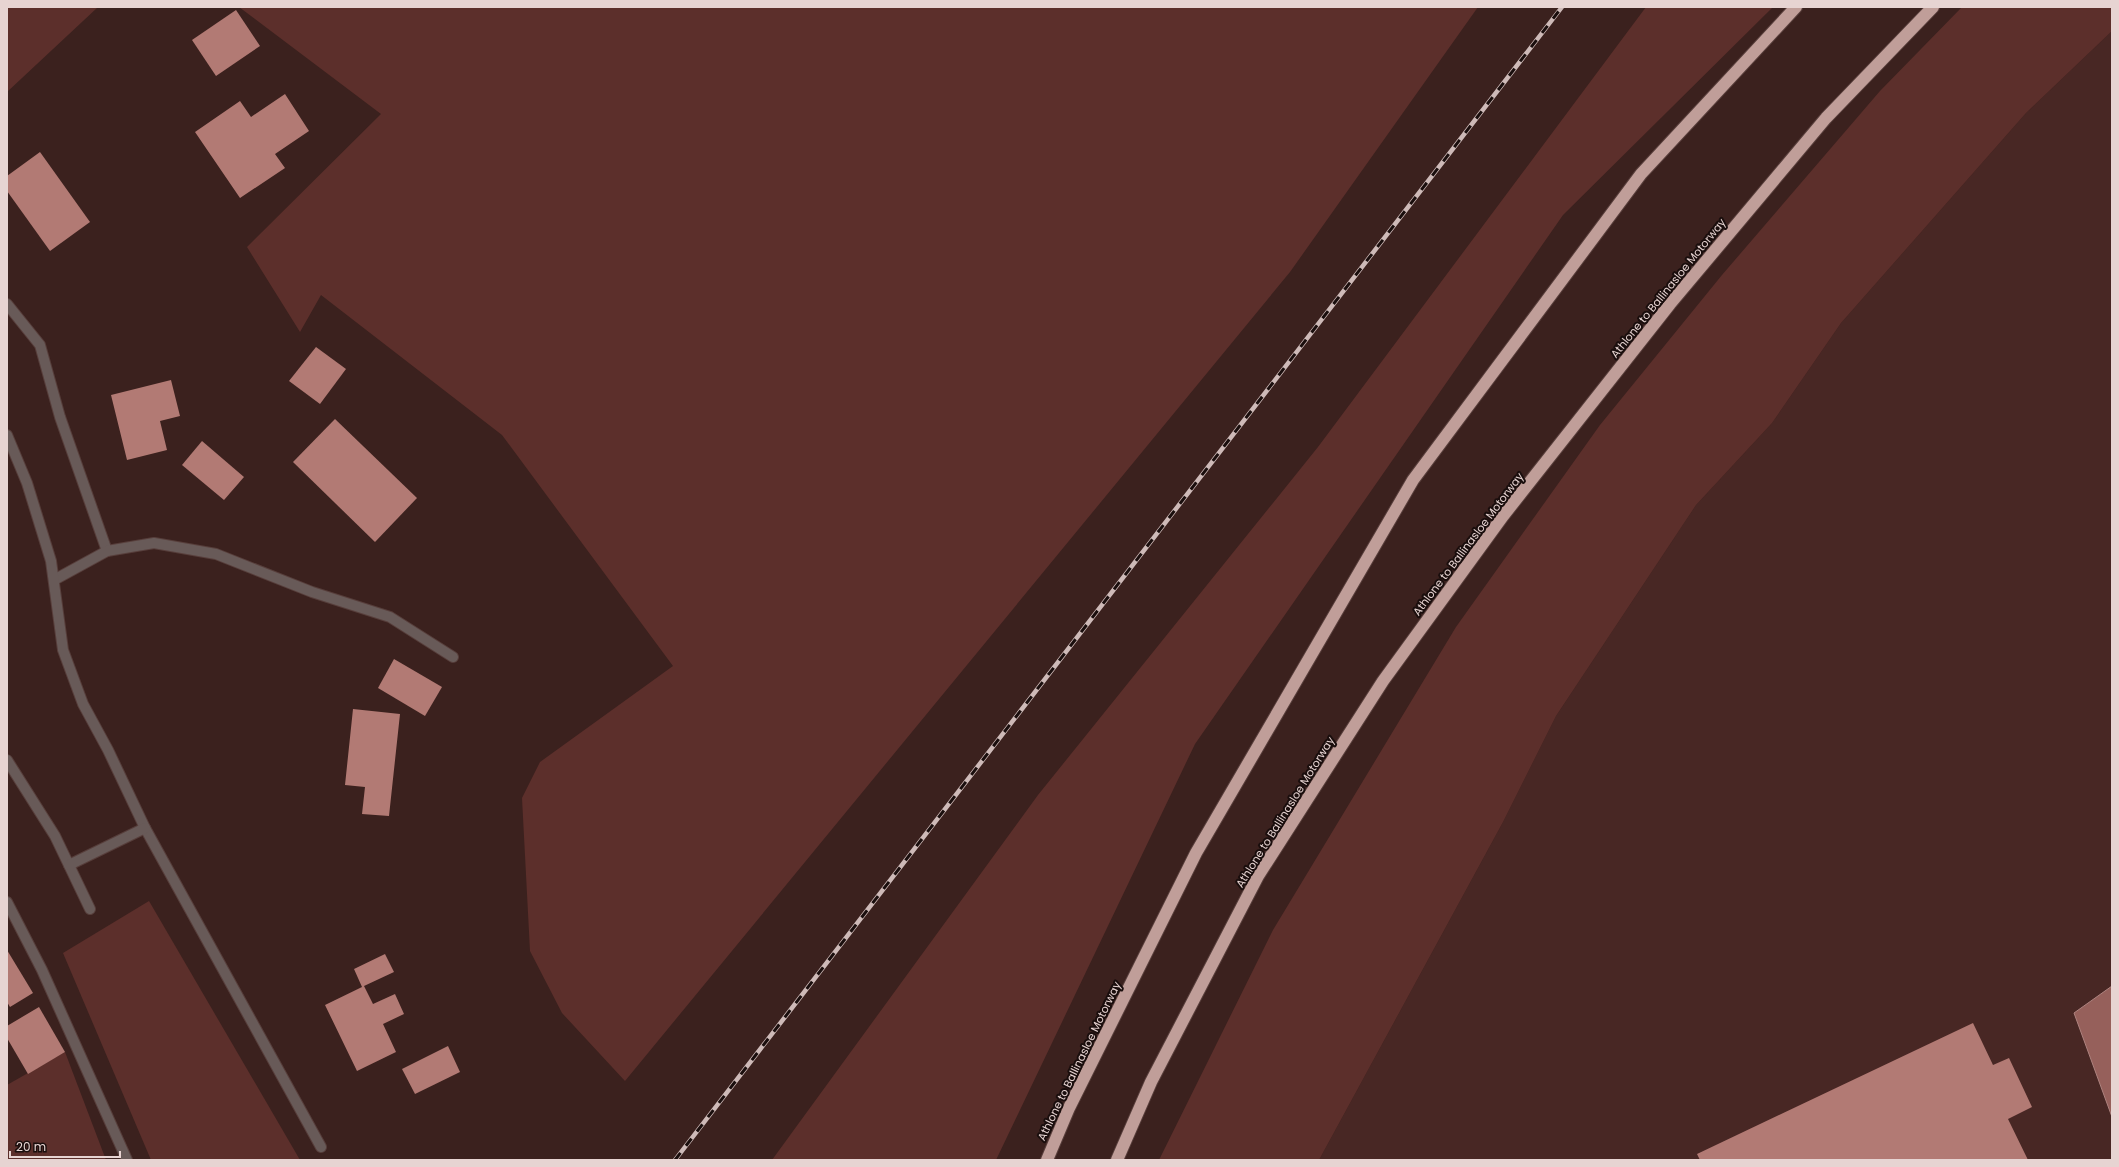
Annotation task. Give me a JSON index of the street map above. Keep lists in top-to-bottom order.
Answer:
{
  "streets": {
    "highway": ["Athlone to Ballinasloe Motorway"]
  },
  "scale_bar": "20 m"
}
